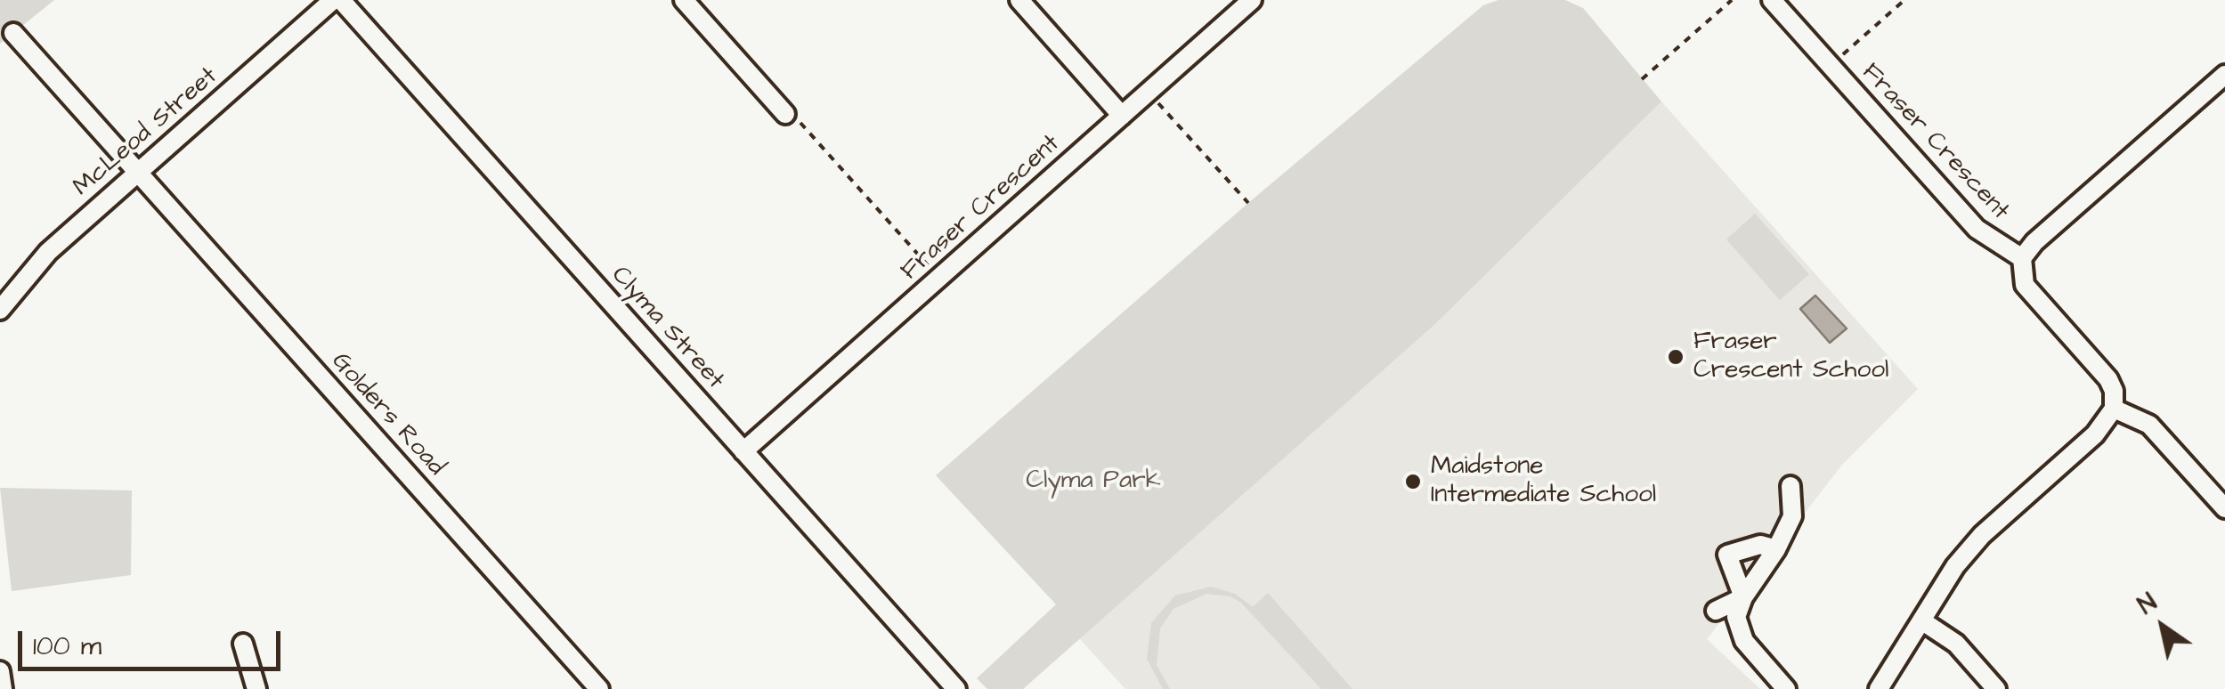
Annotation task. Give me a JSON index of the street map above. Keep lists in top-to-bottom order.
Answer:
{
  "streets": {
    "street": [
      "McLeod Street",
      "Fraser Crescent",
      "Clyma Street",
      "Golders Road"
    ]
  },
  "crossings": [
    ["McLeod Street", "Golders Road"],
    ["Fraser Crescent", "Clyma Street"]
  ],
  "parks": ["Clyma Park"],
  "places": ["Fraser Crescent School", "Maidstone Intermediate School"],
  "scale_bar": "100 m",
  "north": "top left"
}
